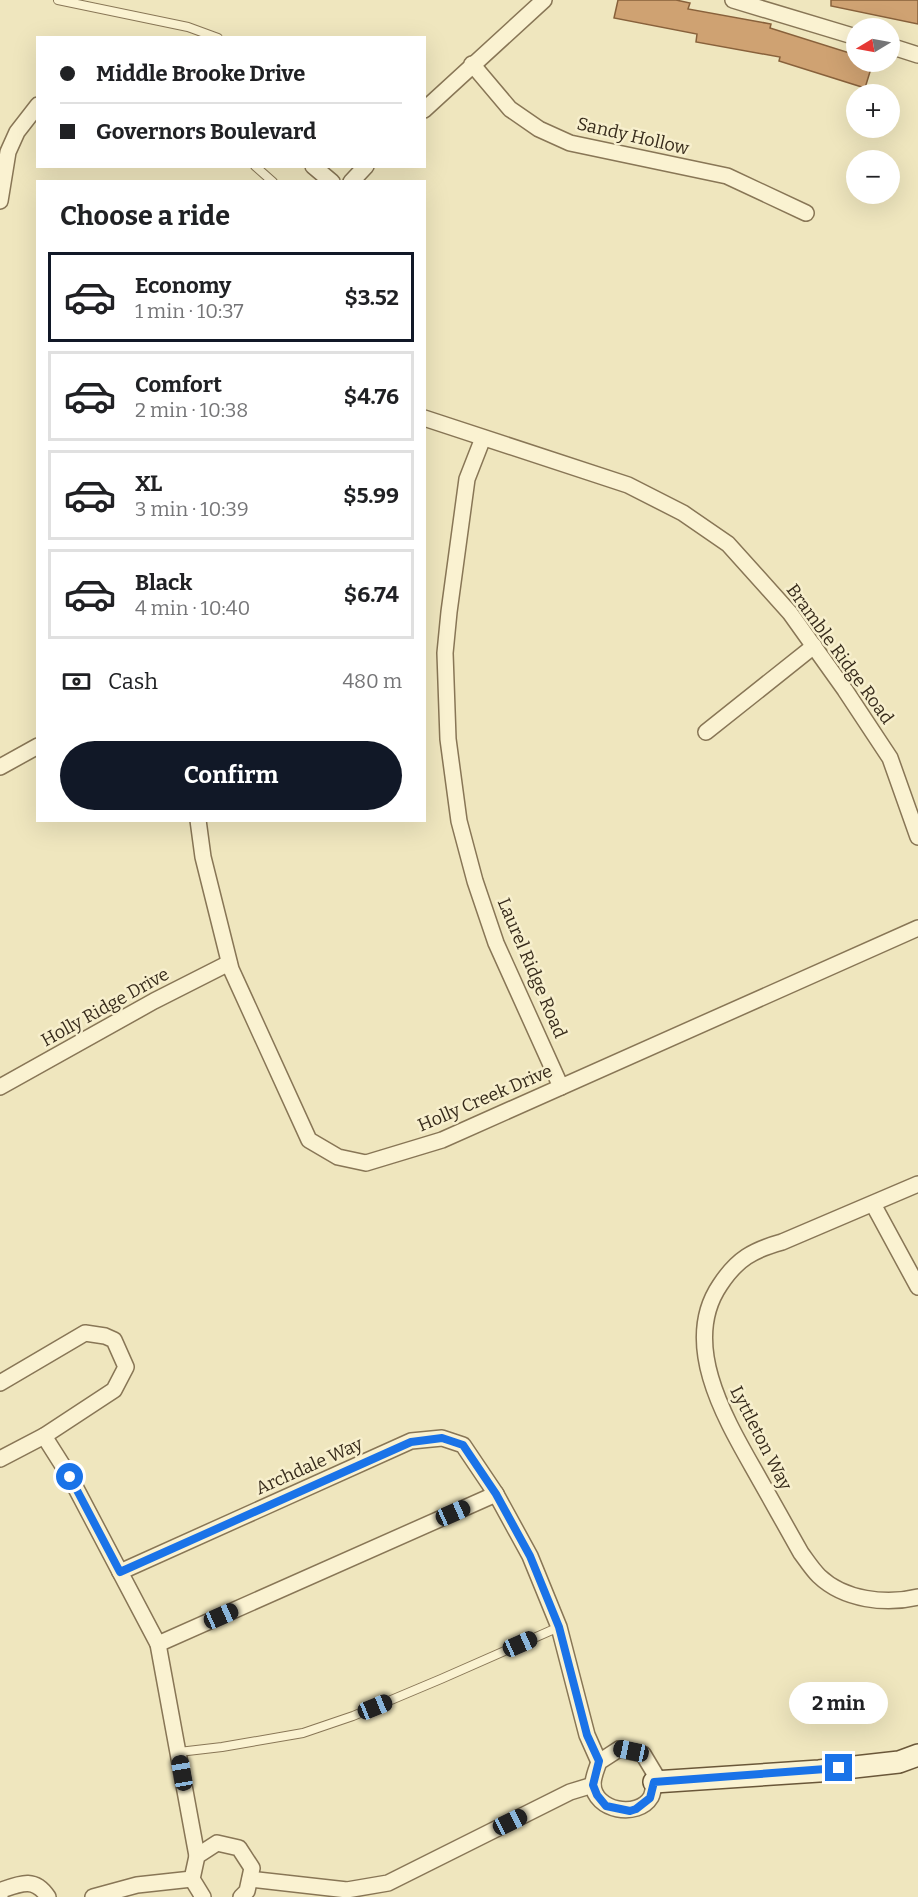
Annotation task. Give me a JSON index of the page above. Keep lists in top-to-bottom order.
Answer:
{
  "streets": {
    "street": [
      "Sandy Hollow",
      "Bramble Ridge Road",
      "Laurel Ridge Road",
      "Holly Ridge Drive",
      "Holly Creek Drive",
      "Lyttleton Way",
      "Archdale Way"
    ]
  },
  "crossings": [
    ["Bramble Ridge Road", "Laurel Ridge Road"],
    ["Laurel Ridge Road", "Holly Creek Drive"],
    ["Holly Ridge Drive", "Holly Creek Drive"]
  ],
  "north": "left",
  "page": {
    "map_buttons": ["+", "−"],
    "banner": ["Middle Brooke Drive", "Governors Boulevard"],
    "heading": "Choose a ride",
    "list": [
      {
        "name": "Economy",
        "note": "1 min · 10:37",
        "value": "$3.52"
      },
      {
        "name": "Comfort",
        "note": "2 min · 10:38",
        "value": "$4.76"
      },
      {
        "name": "XL",
        "note": "3 min · 10:39",
        "value": "$5.99"
      },
      {
        "name": "Black",
        "note": "4 min · 10:40",
        "value": "$6.74"
      }
    ],
    "pay": ["Cash", "480 m"],
    "buttons": "Confirm",
    "bubble": "2 min"
  }
}
